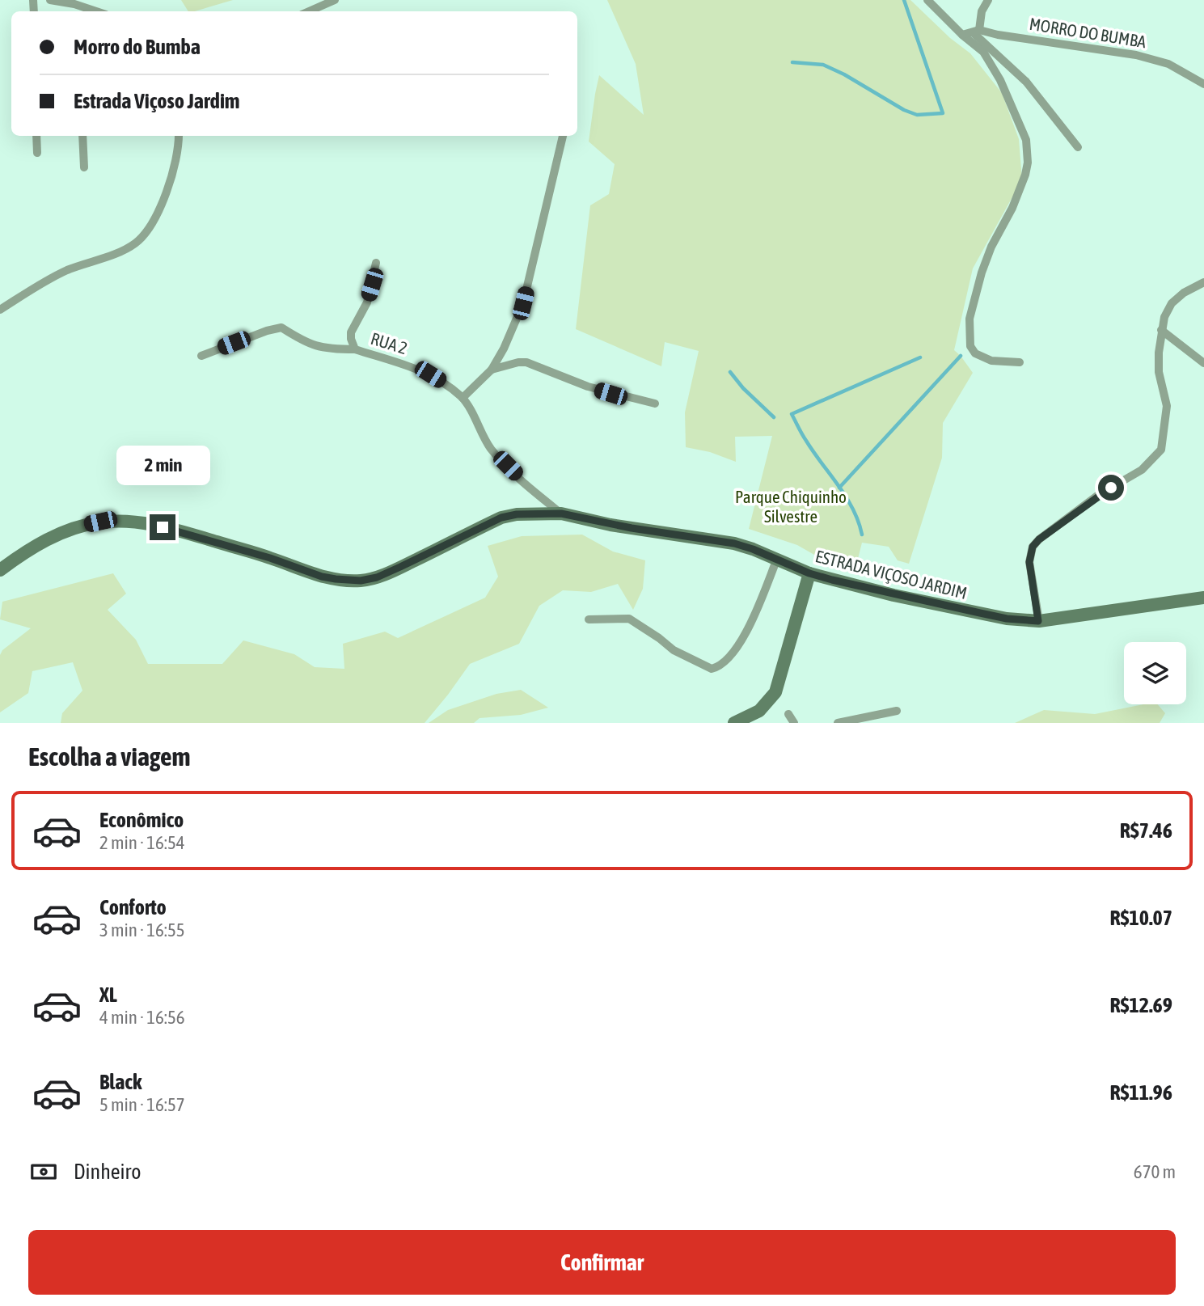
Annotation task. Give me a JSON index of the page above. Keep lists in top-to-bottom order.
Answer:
{
  "streets": {
    "main road": ["ESTRADA VIÇOSO JARDIM"],
    "street": ["MORRO DO BUMBA", "RUA 2"]
  },
  "parks": ["Parque Chiquinho Silvestre"],
  "page": {
    "banner": ["Morro do Bumba", "Estrada Viçoso Jardim"],
    "bubble": "2 min",
    "heading": "Escolha a viagem",
    "list": [
      {
        "name": "Econômico",
        "note": "2 min · 16:54",
        "value": "R$7.46"
      },
      {
        "name": "Conforto",
        "note": "3 min · 16:55",
        "value": "R$10.07"
      },
      {
        "name": "XL",
        "note": "4 min · 16:56",
        "value": "R$12.69"
      },
      {
        "name": "Black",
        "note": "5 min · 16:57",
        "value": "R$11.96"
      }
    ],
    "pay": ["Dinheiro", "670 m"],
    "buttons": "Confirmar"
  }
}
